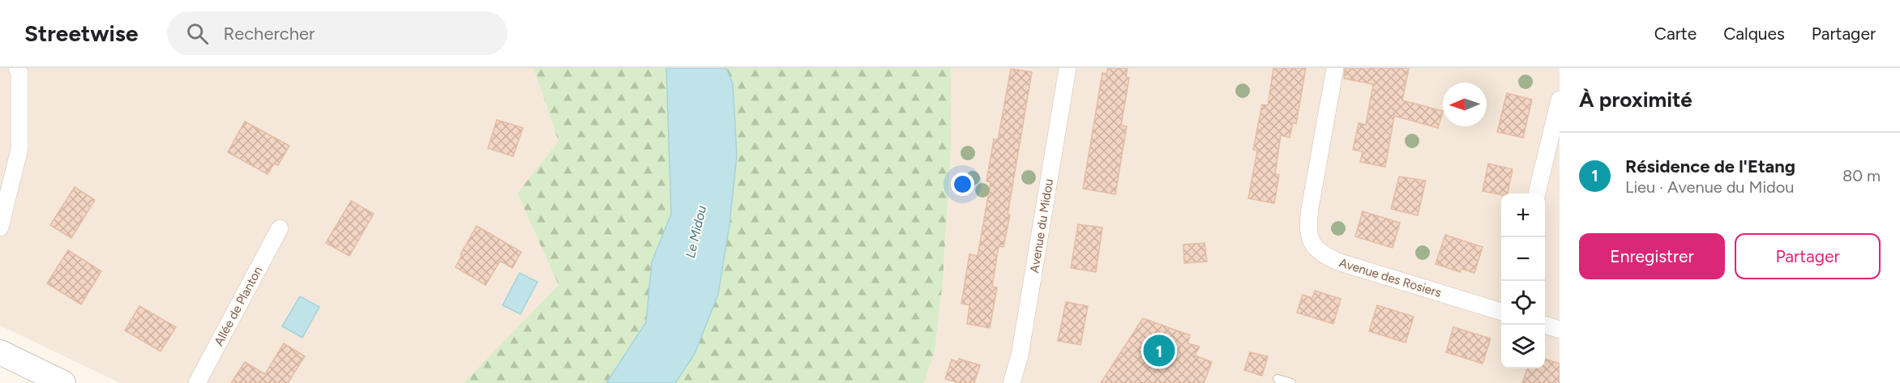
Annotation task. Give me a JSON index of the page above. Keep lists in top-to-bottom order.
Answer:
{
  "streets": {
    "street": ["Avenue du Midou", "Avenue des Rosiers", "Allée de Planton"]
  },
  "water": ["Le Midou"],
  "north": "left",
  "page": {
    "header": "Streetwise",
    "search": "Rechercher",
    "nav": ["Carte", "Calques", "Partager"],
    "heading": "À proximité",
    "list": [
      {
        "mark": "1",
        "name": "Résidence de l'Etang",
        "note": "Lieu · Avenue du Midou",
        "value": "80 m"
      }
    ],
    "map_buttons": ["+", "−"],
    "buttons": ["Enregistrer", "Partager"],
    "pins": "1"
  }
}
